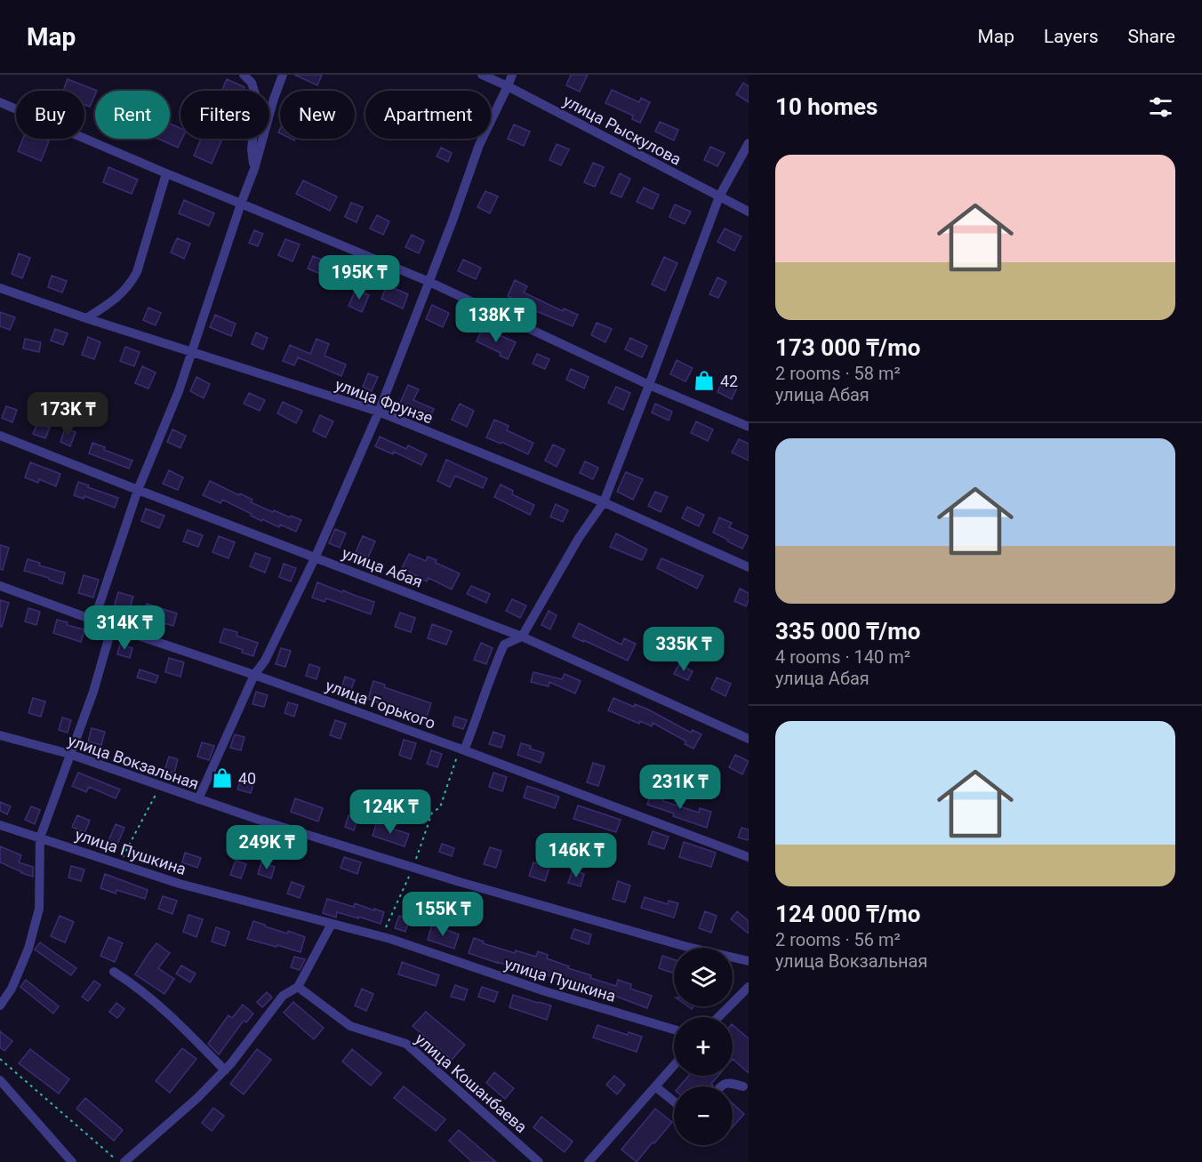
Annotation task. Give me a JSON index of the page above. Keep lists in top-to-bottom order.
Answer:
{
  "streets": {
    "street": [
      "улица Рыскулова",
      "улица Фрунзе",
      "улица Абая",
      "улица Горького",
      "улица Вокзальная",
      "улица Пушкина",
      "улица Кошанбаева"
    ]
  },
  "places": {
    "shop": ["42", "40"]
  },
  "page": {
    "header": "Map",
    "nav": ["Map", "Layers", "Share"],
    "heading": "10 homes",
    "chip": [
      "Buy",
      "Rent",
      "Filters",
      "New",
      "Apartment"
    ],
    "list": [
      {
        "name": "173 000 ₸/mo",
        "note": "2 rooms · 58 m² · улица Абая"
      },
      {
        "name": "335 000 ₸/mo",
        "note": "4 rooms · 140 m² · улица Абая"
      },
      {
        "name": "124 000 ₸/mo",
        "note": "2 rooms · 56 m² · улица Вокзальная"
      }
    ],
    "price": [
      "195K ₸",
      "138K ₸",
      "173K ₸",
      "314K ₸",
      "335K ₸",
      "231K ₸",
      "124K ₸",
      "249K ₸",
      "146K ₸",
      "155K ₸"
    ],
    "map_buttons": ["+", "−"]
  }
}
